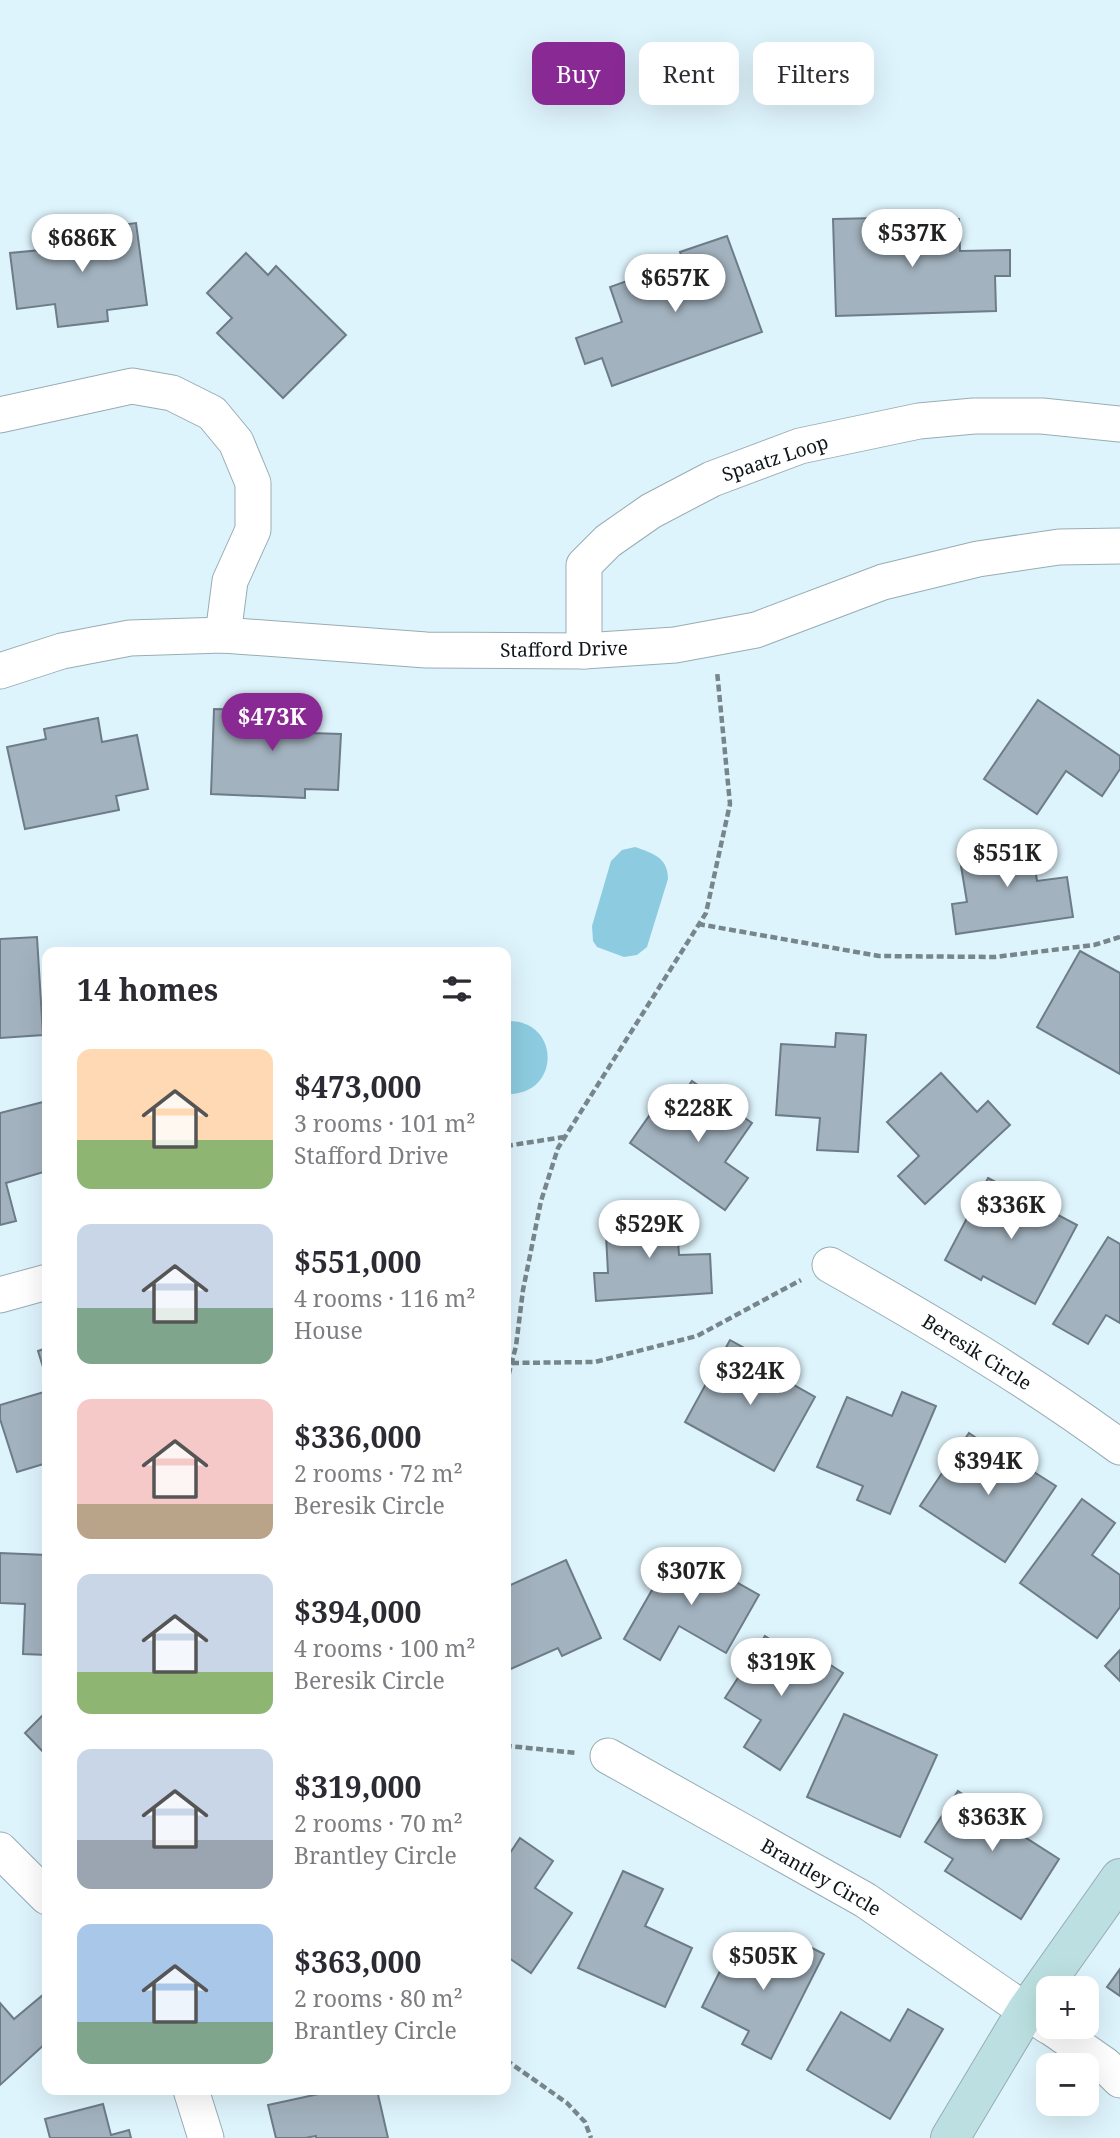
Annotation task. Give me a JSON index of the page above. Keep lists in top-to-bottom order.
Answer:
{
  "streets": {
    "street": [
      "Spaatz Loop",
      "Stafford Drive",
      "Beresik Circle",
      "Brantley Circle"
    ]
  },
  "crossings": [
    ["Spaatz Loop", "Stafford Drive"]
  ],
  "page": {
    "chip": ["Buy", "Rent", "Filters"],
    "price": [
      "$537K",
      "$686K",
      "$657K",
      "$473K",
      "$551K",
      "$228K",
      "$336K",
      "$529K",
      "$324K",
      "$394K",
      "$307K",
      "$319K",
      "$363K",
      "$505K"
    ],
    "heading": "14 homes",
    "list": [
      {
        "name": "$473,000",
        "note": "3 rooms · 101 m² · Stafford Drive"
      },
      {
        "name": "$551,000",
        "note": "4 rooms · 116 m² · House"
      },
      {
        "name": "$336,000",
        "note": "2 rooms · 72 m² · Beresik Circle"
      },
      {
        "name": "$394,000",
        "note": "4 rooms · 100 m² · Beresik Circle"
      },
      {
        "name": "$319,000",
        "note": "2 rooms · 70 m² · Brantley Circle"
      },
      {
        "name": "$363,000",
        "note": "2 rooms · 80 m² · Brantley Circle"
      }
    ],
    "map_buttons": ["+", "−"]
  }
}
